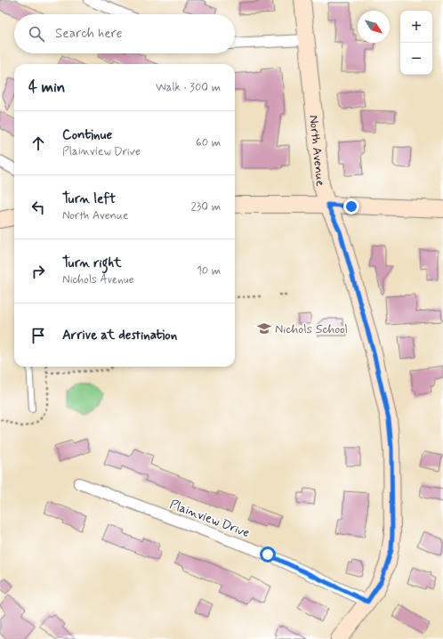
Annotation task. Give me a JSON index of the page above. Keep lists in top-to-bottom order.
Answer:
{
  "streets": {
    "street": ["North Avenue", "Plainview Drive"]
  },
  "crossings": [
    ["North Avenue", "Plainview Drive"]
  ],
  "places": {
    "school or university": ["Nichols School"]
  },
  "north": "bottom right",
  "page": {
    "map_buttons": ["+", "−"],
    "search": "Search here",
    "heading": ["4 min", "Walk · 300 m"],
    "list": [
      ["Continue", "Plainview Drive", "60 m"],
      ["Turn left", "North Avenue", "230 m"],
      ["Turn right", "Nichols Avenue", "10 m"],
      "Arrive at destination"
    ]
  }
}
